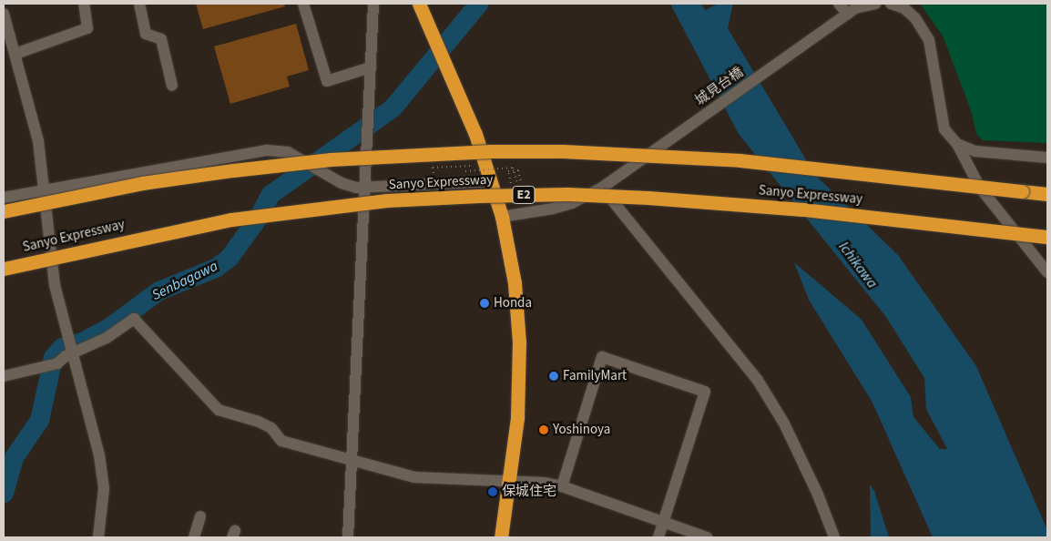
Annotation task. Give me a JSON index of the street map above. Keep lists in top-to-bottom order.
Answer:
{
  "streets": {
    "highway": ["Sanyo Expressway", "E2"],
    "street": ["城見台橋"]
  },
  "water": ["Ichikawa", "Senbagawa"],
  "places": [
    "Honda",
    "FamilyMart",
    "Yoshinoya",
    "保城住宅"
  ]
}
